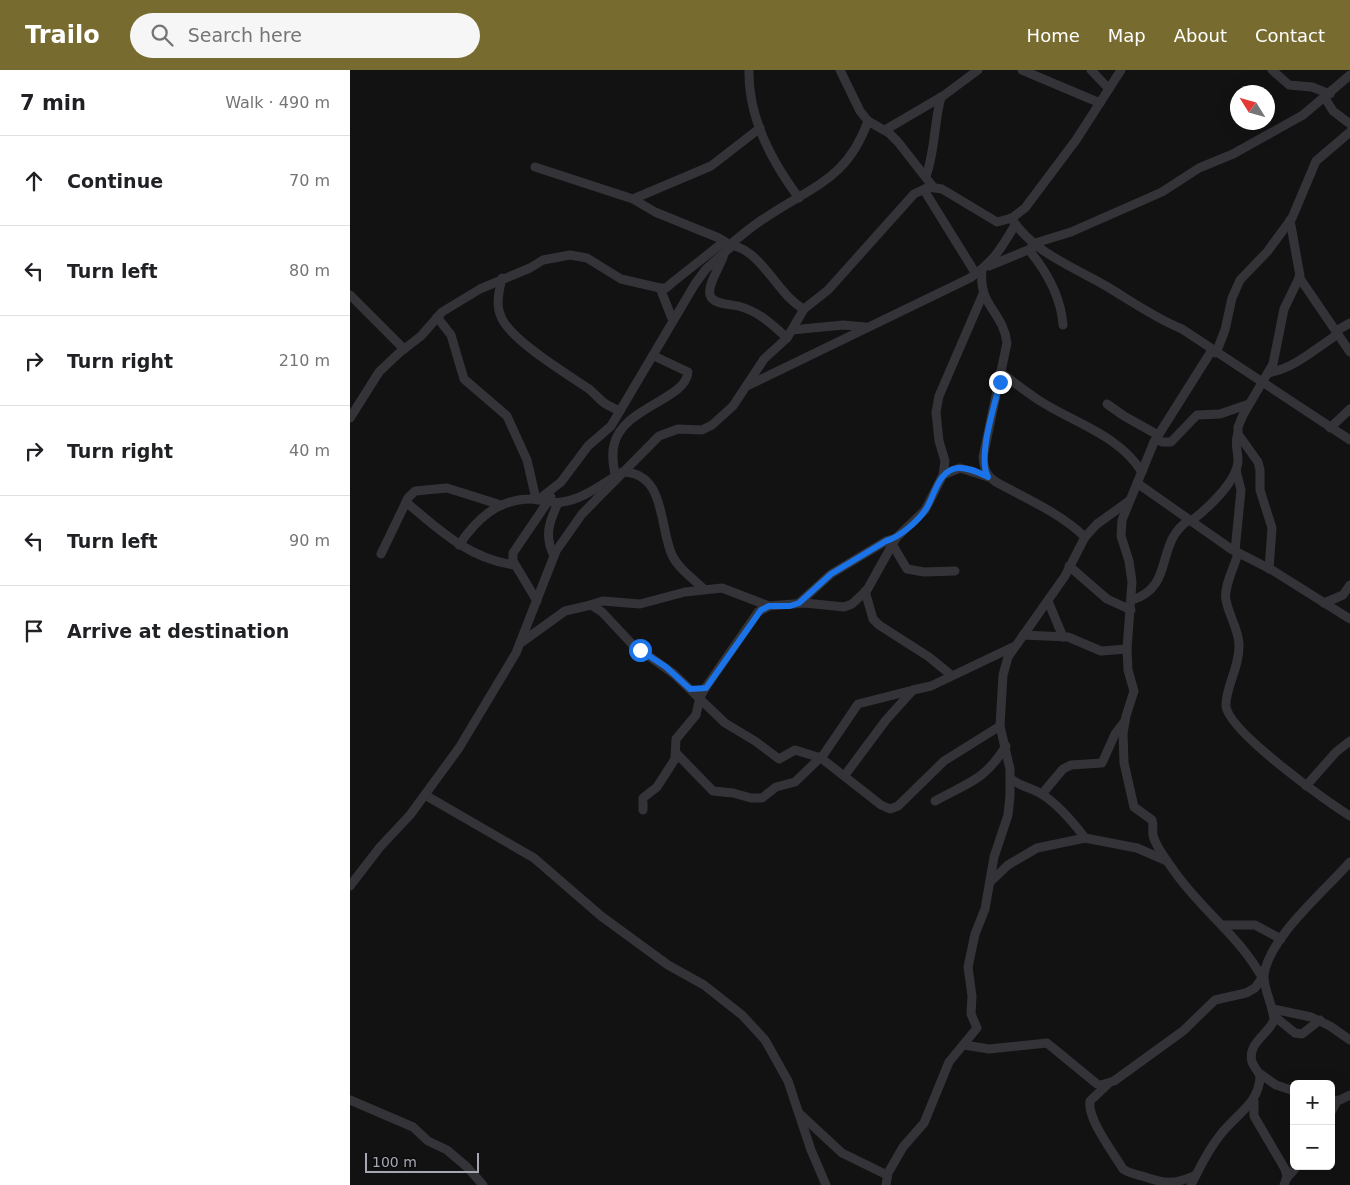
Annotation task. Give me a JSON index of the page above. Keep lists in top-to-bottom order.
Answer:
{
  "scale_bar": "100 m",
  "north": "top left",
  "page": {
    "header": "Trailo",
    "search": "Search here",
    "nav": [
      "Home",
      "Map",
      "About",
      "Contact"
    ],
    "heading": ["7 min", "Walk · 490 m"],
    "list": [
      ["Continue", "70 m"],
      ["Turn left", "80 m"],
      ["Turn right", "210 m"],
      ["Turn right", "40 m"],
      ["Turn left", "90 m"],
      "Arrive at destination"
    ],
    "map_buttons": ["+", "−"],
    "scale": "100 m"
  }
}
